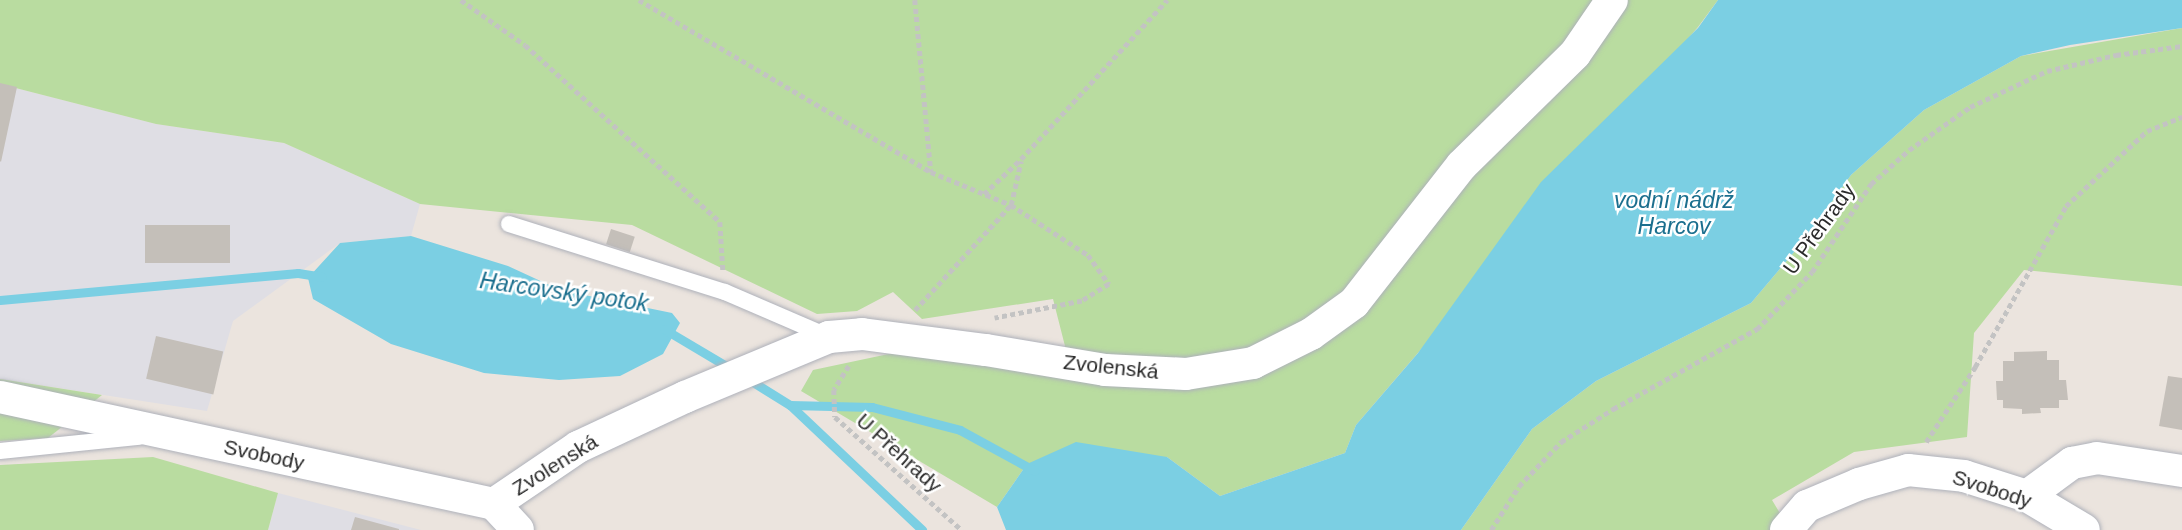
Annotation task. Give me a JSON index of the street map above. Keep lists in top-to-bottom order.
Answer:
{
  "streets": {
    "street": ["Zvolenská", "Svobody"],
    "path": ["U Přehrady"]
  },
  "crossings": [
    ["Zvolenská", "Svobody"]
  ],
  "water": ["vodní nádrž Harcov", "Harcovský potok"]
}
